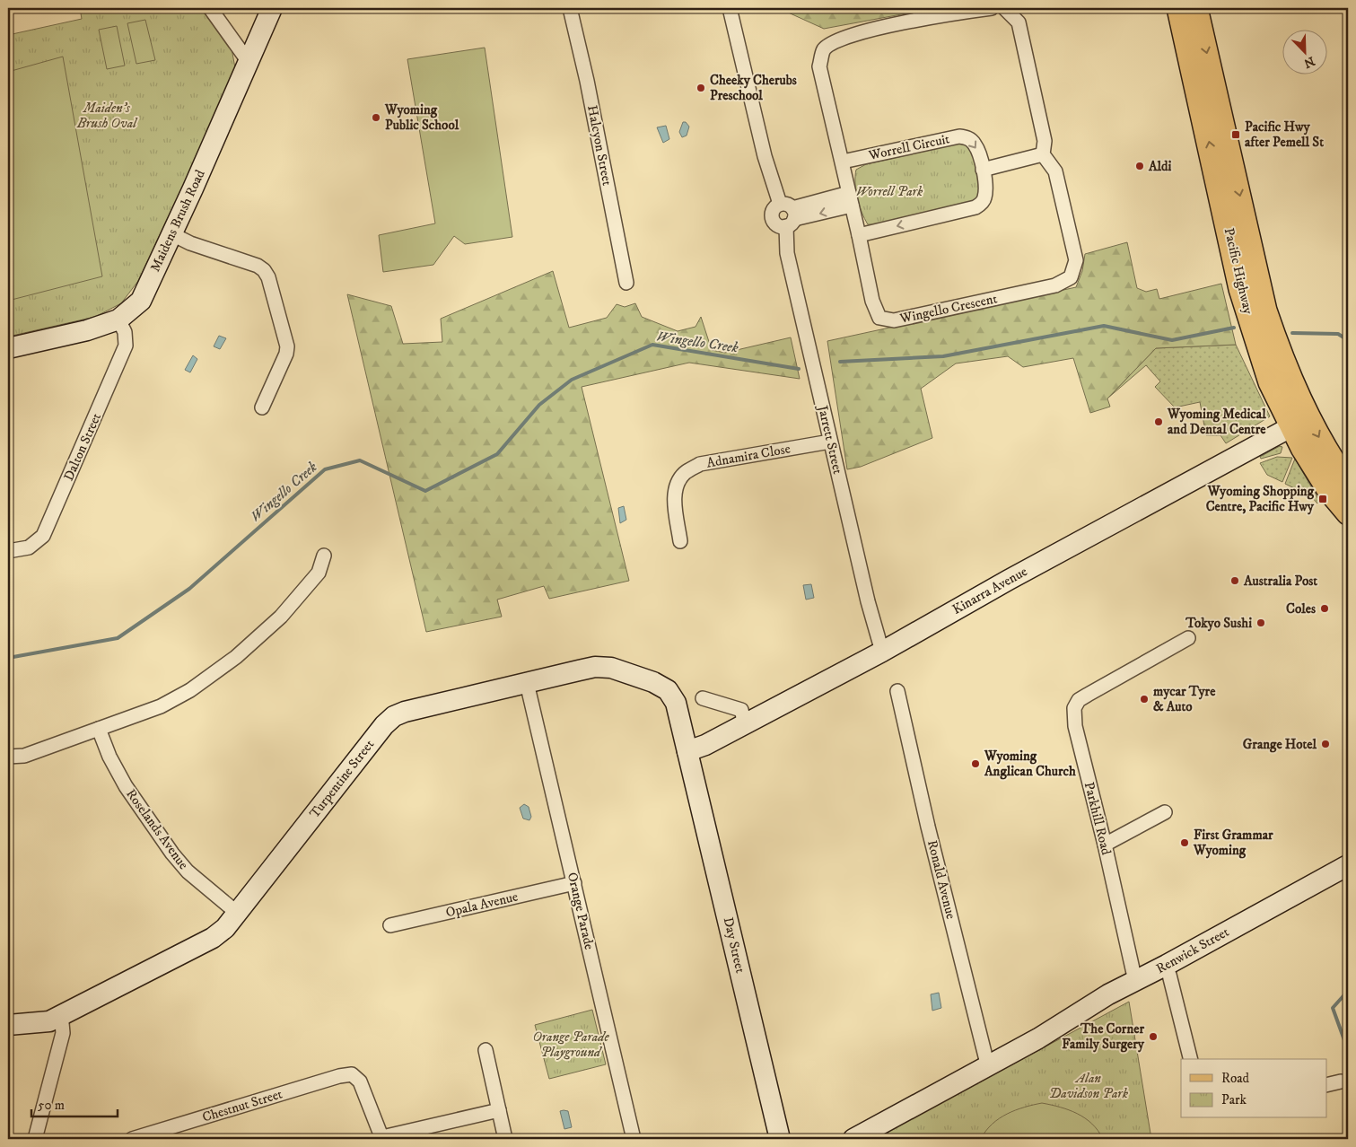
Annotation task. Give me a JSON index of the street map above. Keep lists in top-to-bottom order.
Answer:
{
  "streets": {
    "main road": ["Pacific Highway"],
    "street": [
      "Halcyon Street",
      "Worrell Circuit",
      "Maidens Brush Road",
      "Wingello Crescent",
      "Jarrett Street",
      "Dalton Street",
      "Adnamira Close",
      "Kinarra Avenue",
      "Turpentine Street",
      "Parkhill Road",
      "Roselands Avenue",
      "Ronald Avenue",
      "Opala Avenue",
      "Orange Parade",
      "Day Street",
      "Renwick Street",
      "Chestnut Street"
    ]
  },
  "crossings": [
    ["Worrell Circuit", "Wingello Crescent"],
    ["Maidens Brush Road", "Dalton Street"],
    ["Pacific Highway", "Kinarra Avenue"],
    ["Jarrett Street", "Adnamira Close"],
    ["Jarrett Street", "Kinarra Avenue"],
    ["Kinarra Avenue", "Turpentine Street"],
    ["Kinarra Avenue", "Day Street"],
    ["Turpentine Street", "Roselands Avenue"],
    ["Turpentine Street", "Orange Parade"],
    ["Turpentine Street", "Day Street"],
    ["Parkhill Road", "Renwick Street"],
    ["Ronald Avenue", "Renwick Street"],
    ["Opala Avenue", "Orange Parade"]
  ],
  "water": ["Wingello Creek"],
  "parks": [
    "Maiden's Brush Oval",
    "Worrell Park",
    "Orange Parade Playground",
    "Alan Davidson Park"
  ],
  "places": {
    "other": [
      "Cheeky Cherubs Preschool",
      "Wyoming Public School",
      "Aldi",
      "Wyoming Medical and Dental Centre",
      "Australia Post",
      "Coles",
      "Tokyo Sushi",
      "mycar Tyre & Auto",
      "Grange Hotel",
      "Wyoming Anglican Church",
      "First Grammar Wyoming",
      "The Corner Family Surgery"
    ],
    "transit": ["Pacific Hwy after Pemell St", "Wyoming Shopping Centre, Pacific Hwy"]
  },
  "legend": ["Road", "Park"],
  "scale_bar": "50 m",
  "north": "bottom right"
}
